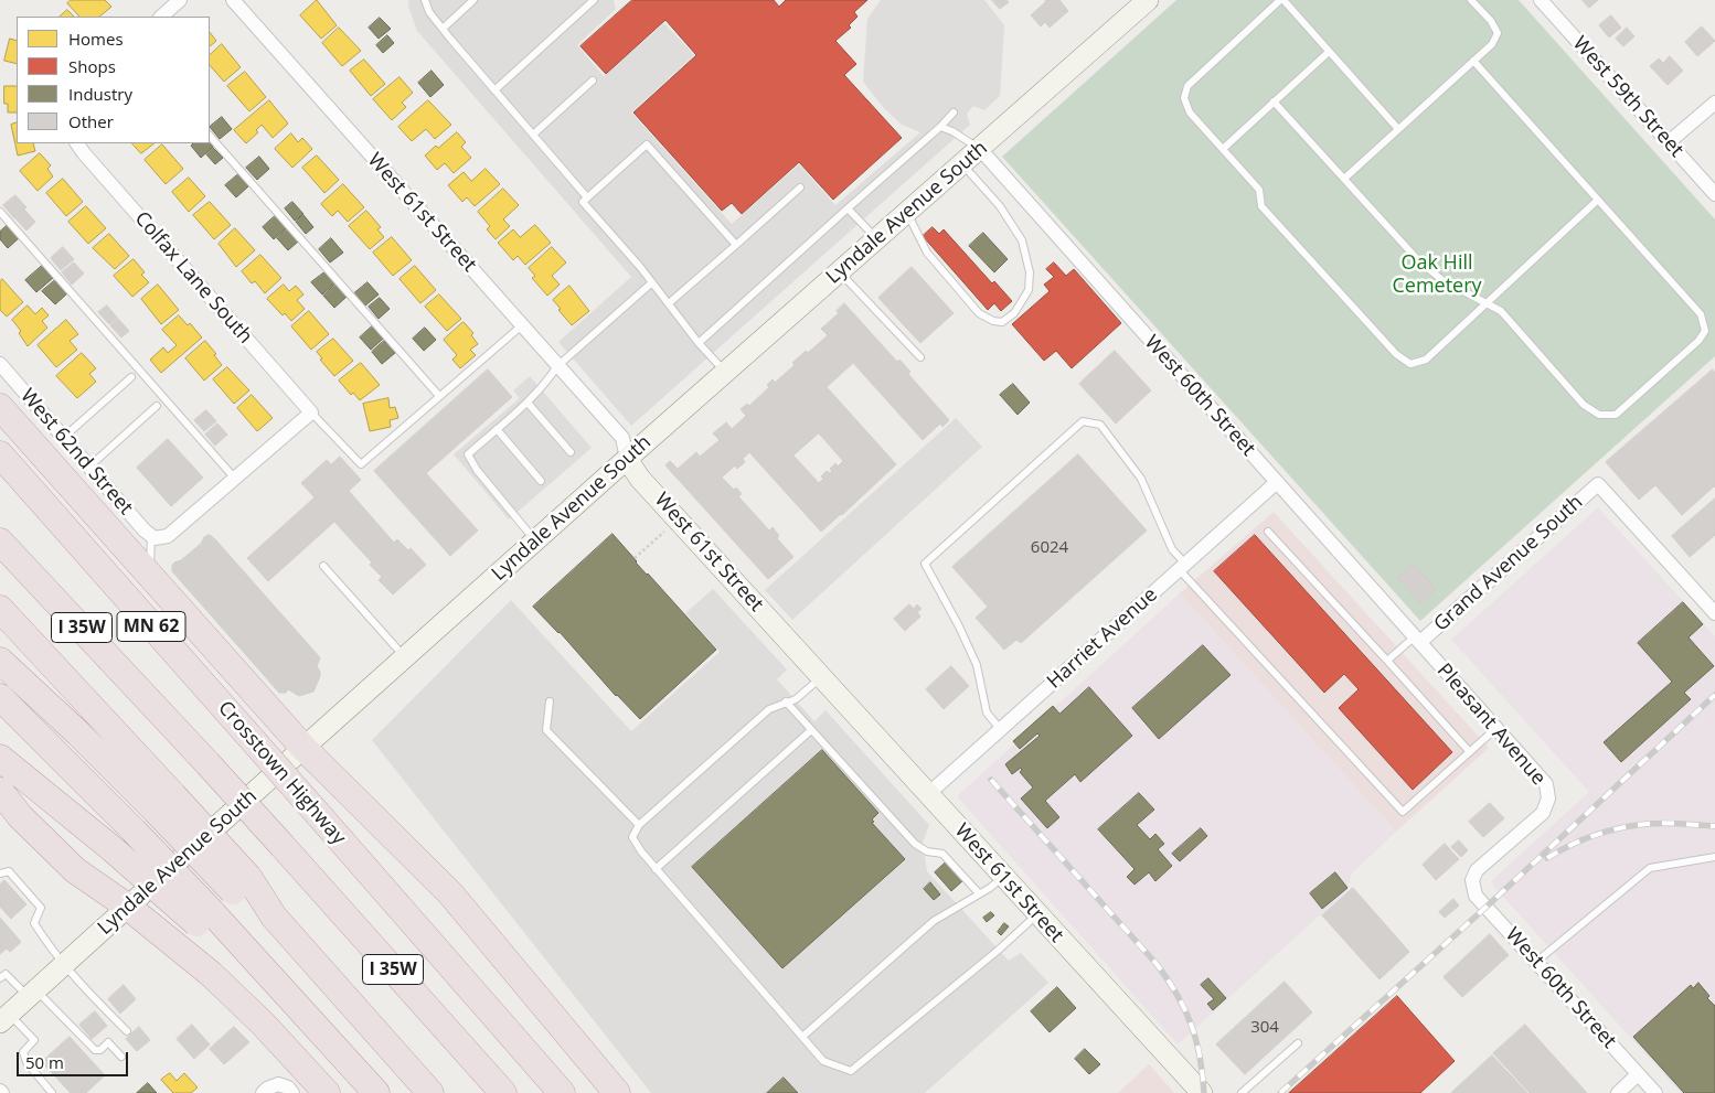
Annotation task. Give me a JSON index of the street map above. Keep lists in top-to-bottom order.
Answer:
{
  "streets": {
    "highway": ["MN 62", "I 35W", "Crosstown Highway"],
    "main road": ["West 61st Street", "Lyndale Avenue South"],
    "street": [
      "West 59th Street",
      "Colfax Lane South",
      "West 60th Street",
      "West 62nd Street",
      "Grand Avenue South",
      "Harriet Avenue",
      "Pleasant Avenue"
    ]
  },
  "crossings": [
    ["West 61st Street", "Lyndale Avenue South"],
    ["West 61st Street", "Harriet Avenue"],
    ["Lyndale Avenue South", "West 60th Street"],
    ["West 60th Street", "Grand Avenue South"],
    ["West 60th Street", "Harriet Avenue"],
    ["West 60th Street", "Pleasant Avenue"],
    ["Grand Avenue South", "Pleasant Avenue"]
  ],
  "parks": ["Oak Hill Cemetery"],
  "house_numbers": ["6024", "304"],
  "legend": [
    "Homes",
    "Shops",
    "Industry",
    "Other"
  ],
  "scale_bar": "50 m"
}
